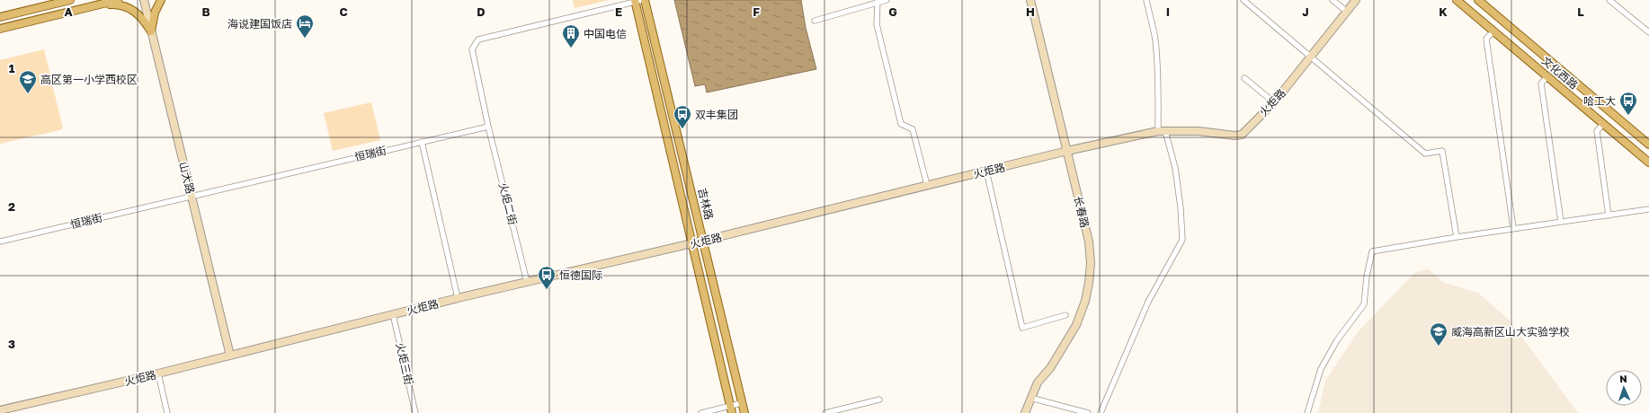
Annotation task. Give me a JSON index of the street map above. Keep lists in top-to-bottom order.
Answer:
{
  "streets": {
    "main road": [
      "文化西路",
      "火炬路",
      "山大路",
      "吉林路",
      "长春路"
    ],
    "street": ["恒瑞街", "火炬二街", "火炬三街"]
  },
  "crossings": [
    ["火炬路", "山大路"],
    ["火炬路", "火炬二街"],
    ["火炬路", "吉林路"],
    ["火炬路", "长春路"],
    ["火炬路", "火炬三街"],
    ["恒瑞街", "山大路"],
    ["恒瑞街", "火炬二街"]
  ],
  "places": {
    "hotel": ["海说建国饭店"],
    "building": ["中国电信"],
    "school or university": ["高区第一小学西校区", "威海高新区山大实验学校"],
    "bus stop": ["哈工大", "双丰集团", "恒德国际"]
  },
  "north": "top",
  "grid": {
    "columns": [
      "A",
      "B",
      "C",
      "D",
      "E",
      "F",
      "G",
      "H",
      "I",
      "J",
      "K",
      "L"
    ],
    "rows": ["1", "2", "3"]
  }
}
